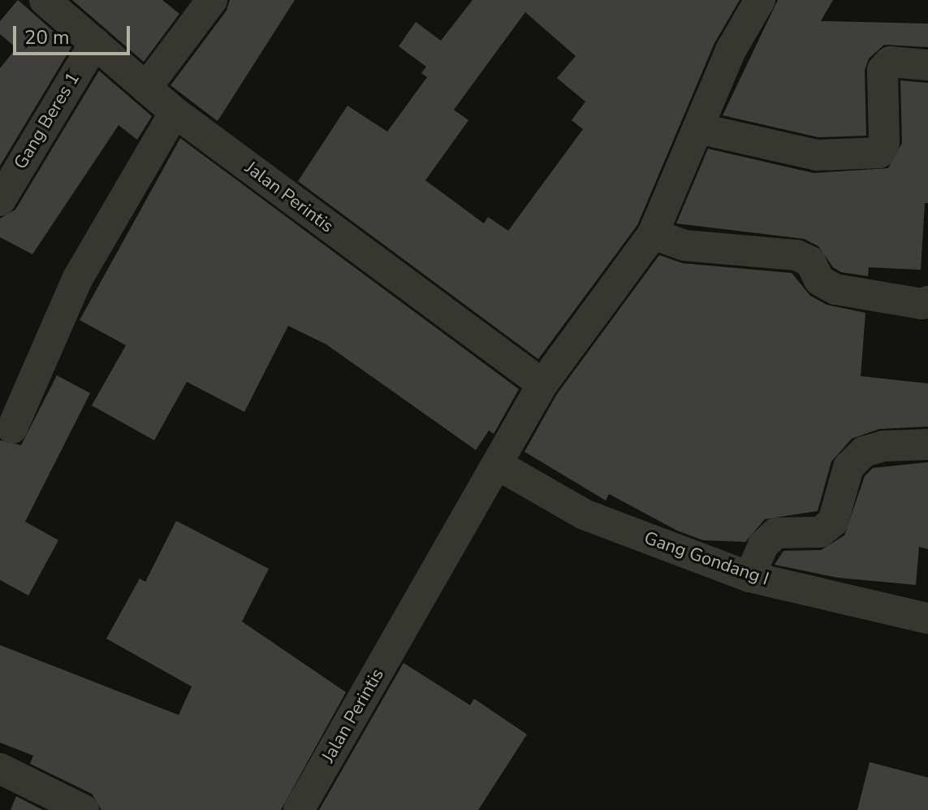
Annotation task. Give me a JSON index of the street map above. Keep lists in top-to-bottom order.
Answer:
{
  "streets": {
    "street": ["Gang Beres 1", "Jalan Perintis", "Gang Gondang I"]
  },
  "crossings": [
    ["Gang Beres 1", "Jalan Perintis"],
    ["Jalan Perintis", "Gang Gondang I"]
  ],
  "scale_bar": "20 m"
}
